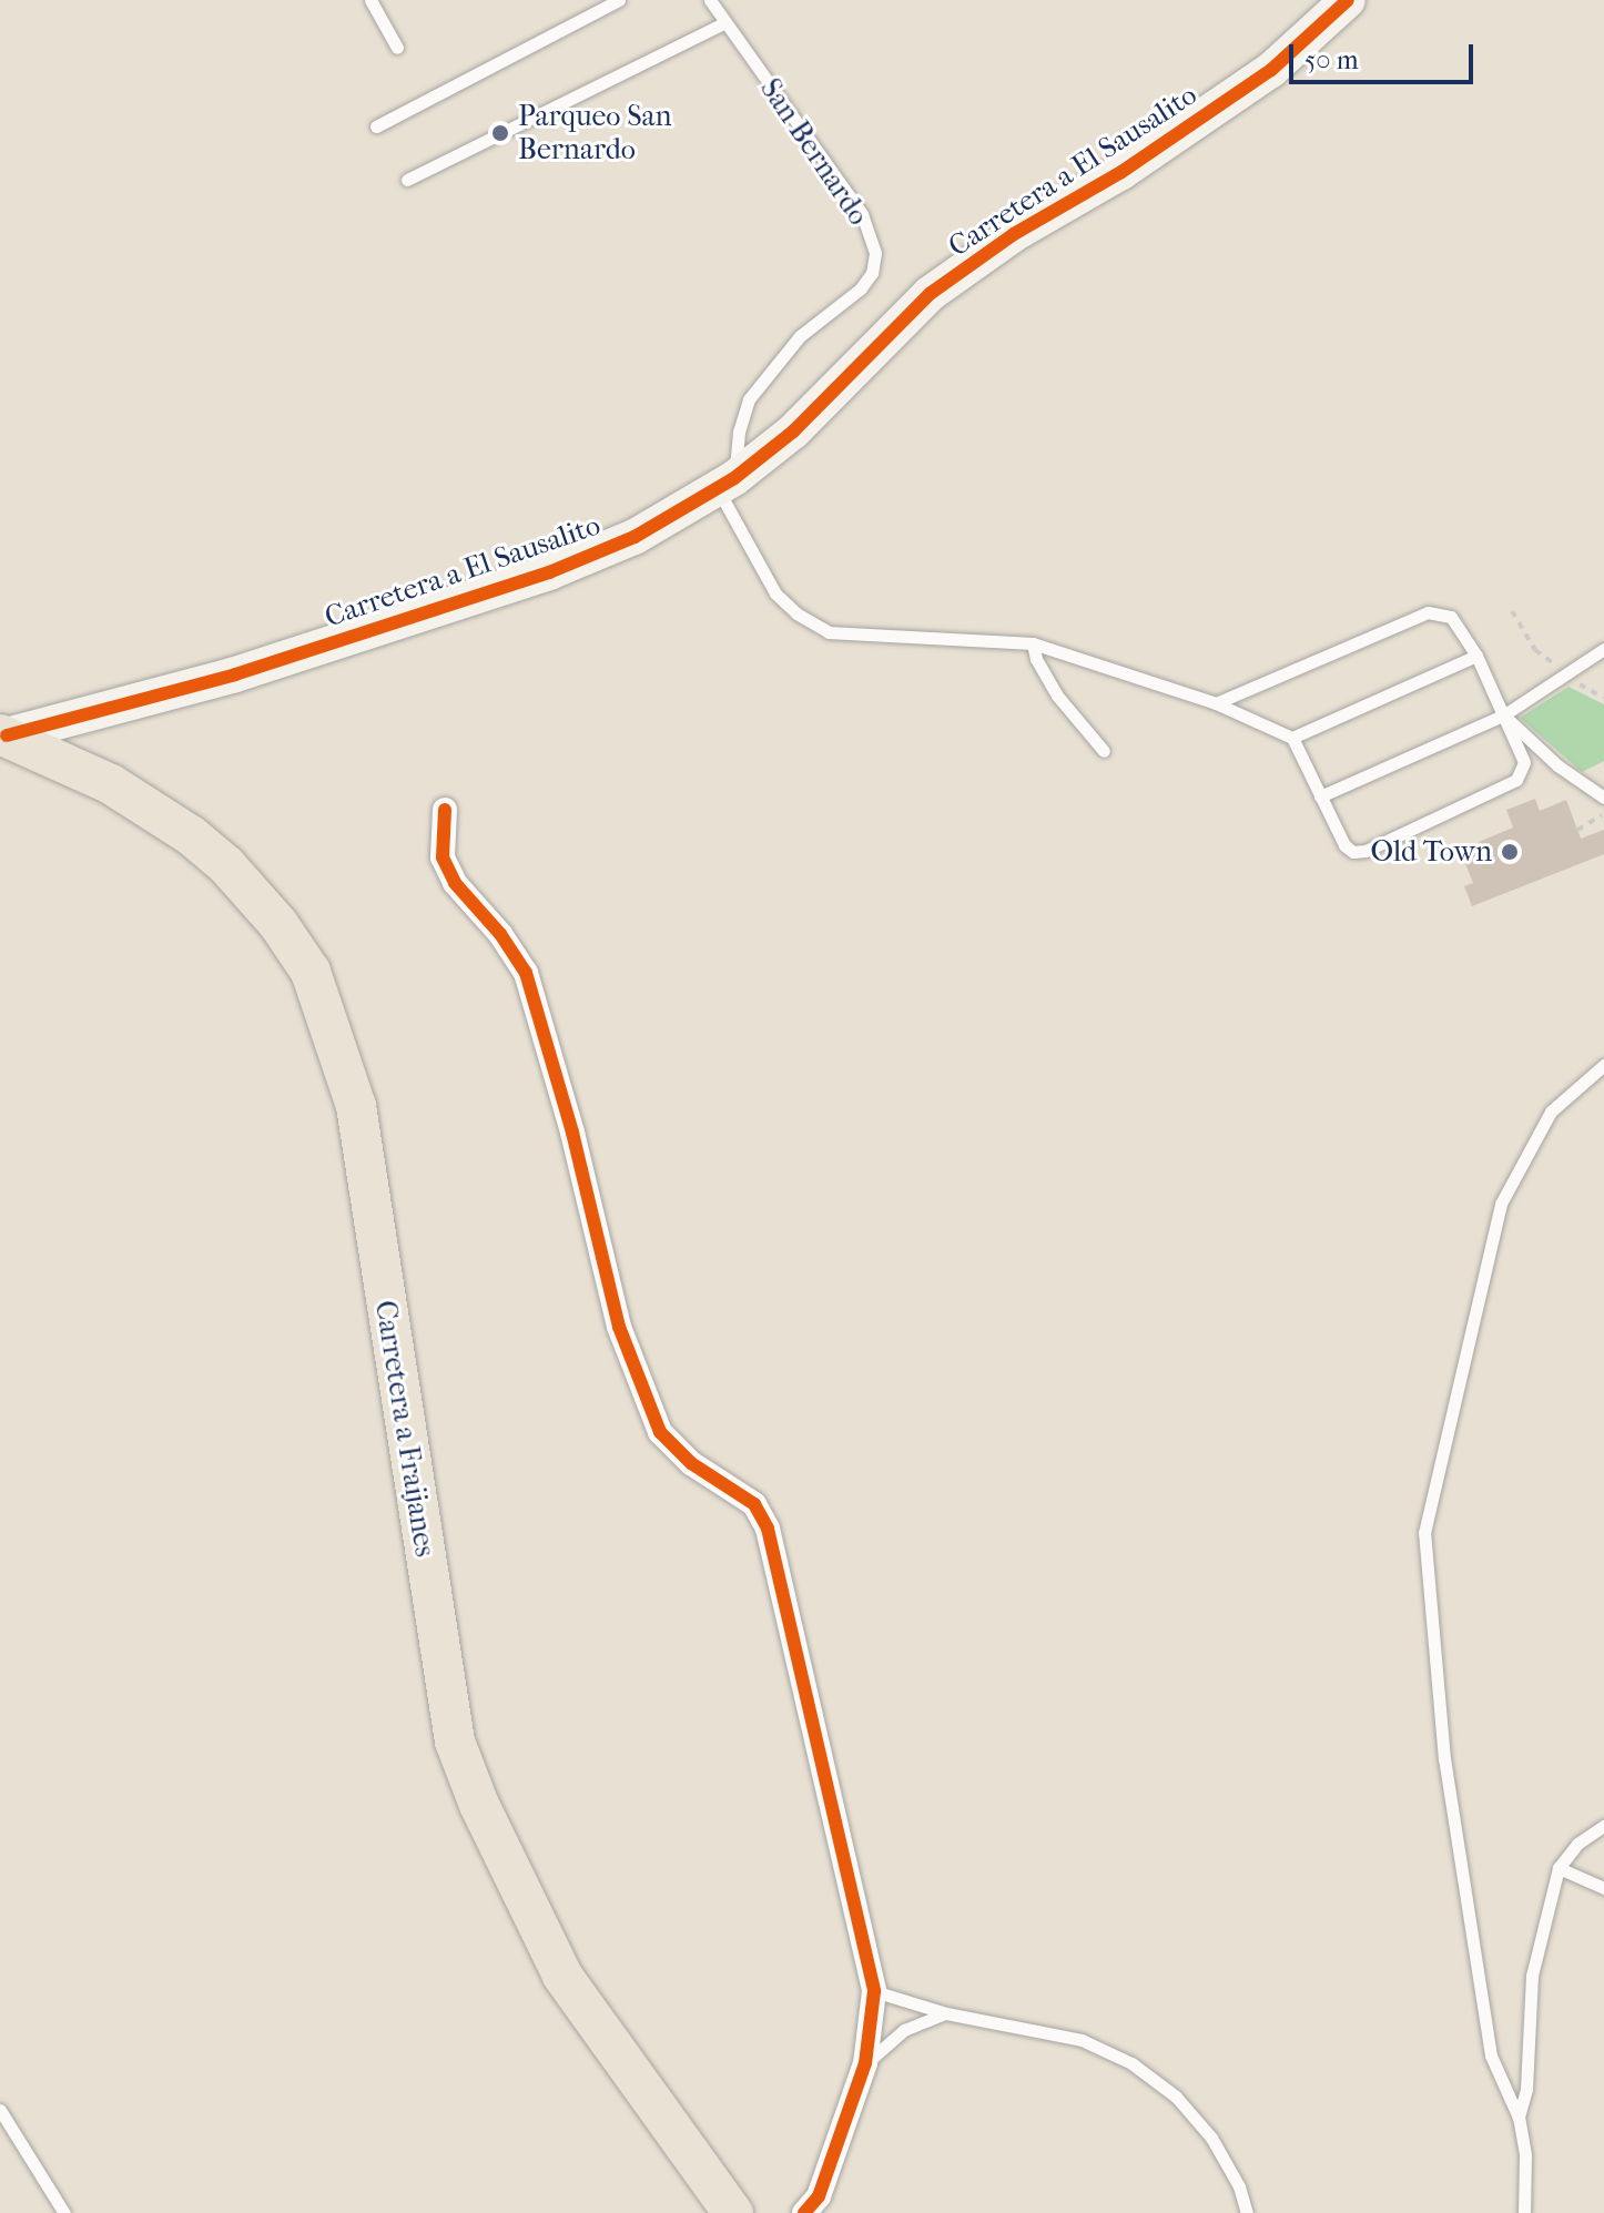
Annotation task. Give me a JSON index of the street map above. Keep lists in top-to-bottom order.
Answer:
{
  "streets": {
    "main road": ["Carretera a Fraijanes"],
    "street": ["Carretera a El Sausalito"],
    "lane": ["San Bernardo"]
  },
  "crossings": [
    ["San Bernardo", "Carretera a El Sausalito"],
    ["Carretera a El Sausalito", "Carretera a Fraijanes"]
  ],
  "places": ["Parqueo San Bernardo", "Old Town"],
  "scale_bar": "50 m"
}
